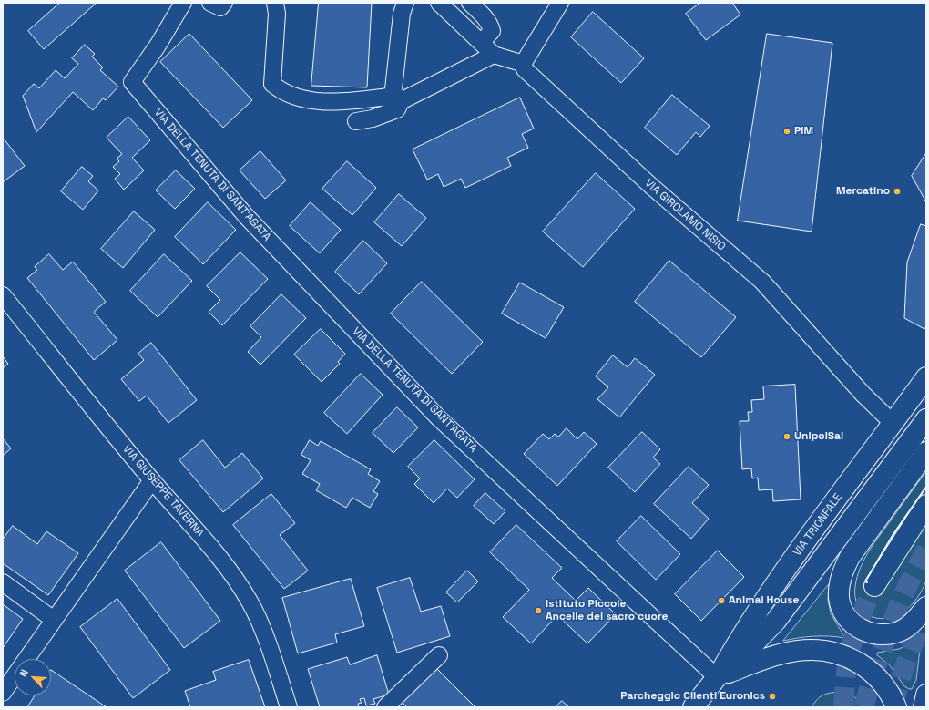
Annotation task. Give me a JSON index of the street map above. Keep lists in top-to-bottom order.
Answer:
{
  "streets": {
    "main road": ["VIA TRIONFALE"],
    "street": ["VIA DELLA TENUTA DI SANT'AGATA", "VIA GIROLAMO NISIO", "VIA GIUSEPPE TAVERNA"]
  },
  "crossings": [
    ["VIA DELLA TENUTA DI SANT'AGATA", "VIA TRIONFALE"],
    ["VIA GIROLAMO NISIO", "VIA TRIONFALE"]
  ],
  "places": [
    "PIM",
    "Mercatino",
    "UnipolSai",
    "Animal House",
    "Istituto Piccole Ancelle del sacro cuore",
    "Parcheggio Clienti Euronics"
  ],
  "north": "top left"
}
